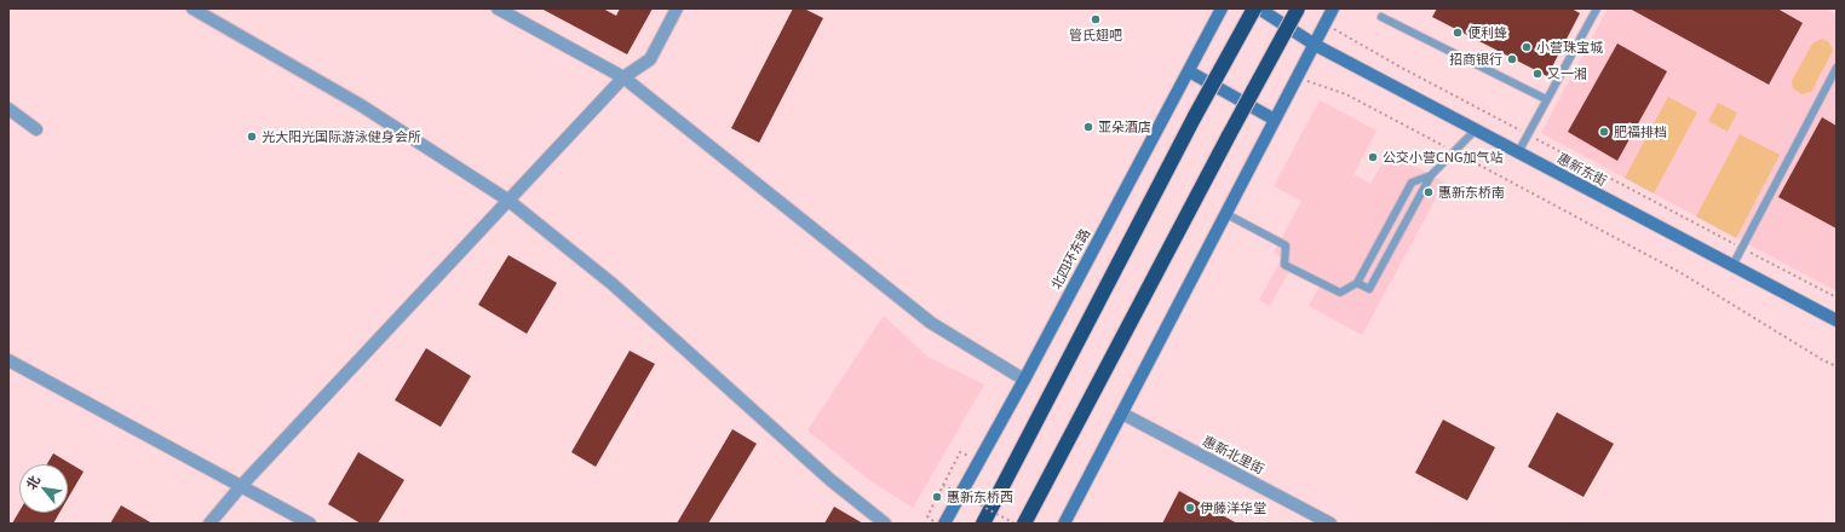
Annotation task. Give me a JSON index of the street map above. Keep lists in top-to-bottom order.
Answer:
{
  "streets": {
    "street": ["惠新东街", "北四环东路", "惠新北里街"]
  },
  "places": [
    "管氏翅吧",
    "便利蜂",
    "小营珠宝城",
    "招商银行",
    "又一湘",
    "亚朵酒店",
    "肥福排档",
    "光大阳光国际游泳健身会所",
    "公交小营CNG加气站",
    "惠新东桥南",
    "惠新东桥西",
    "伊藤洋华堂"
  ],
  "north": "top left"
}
